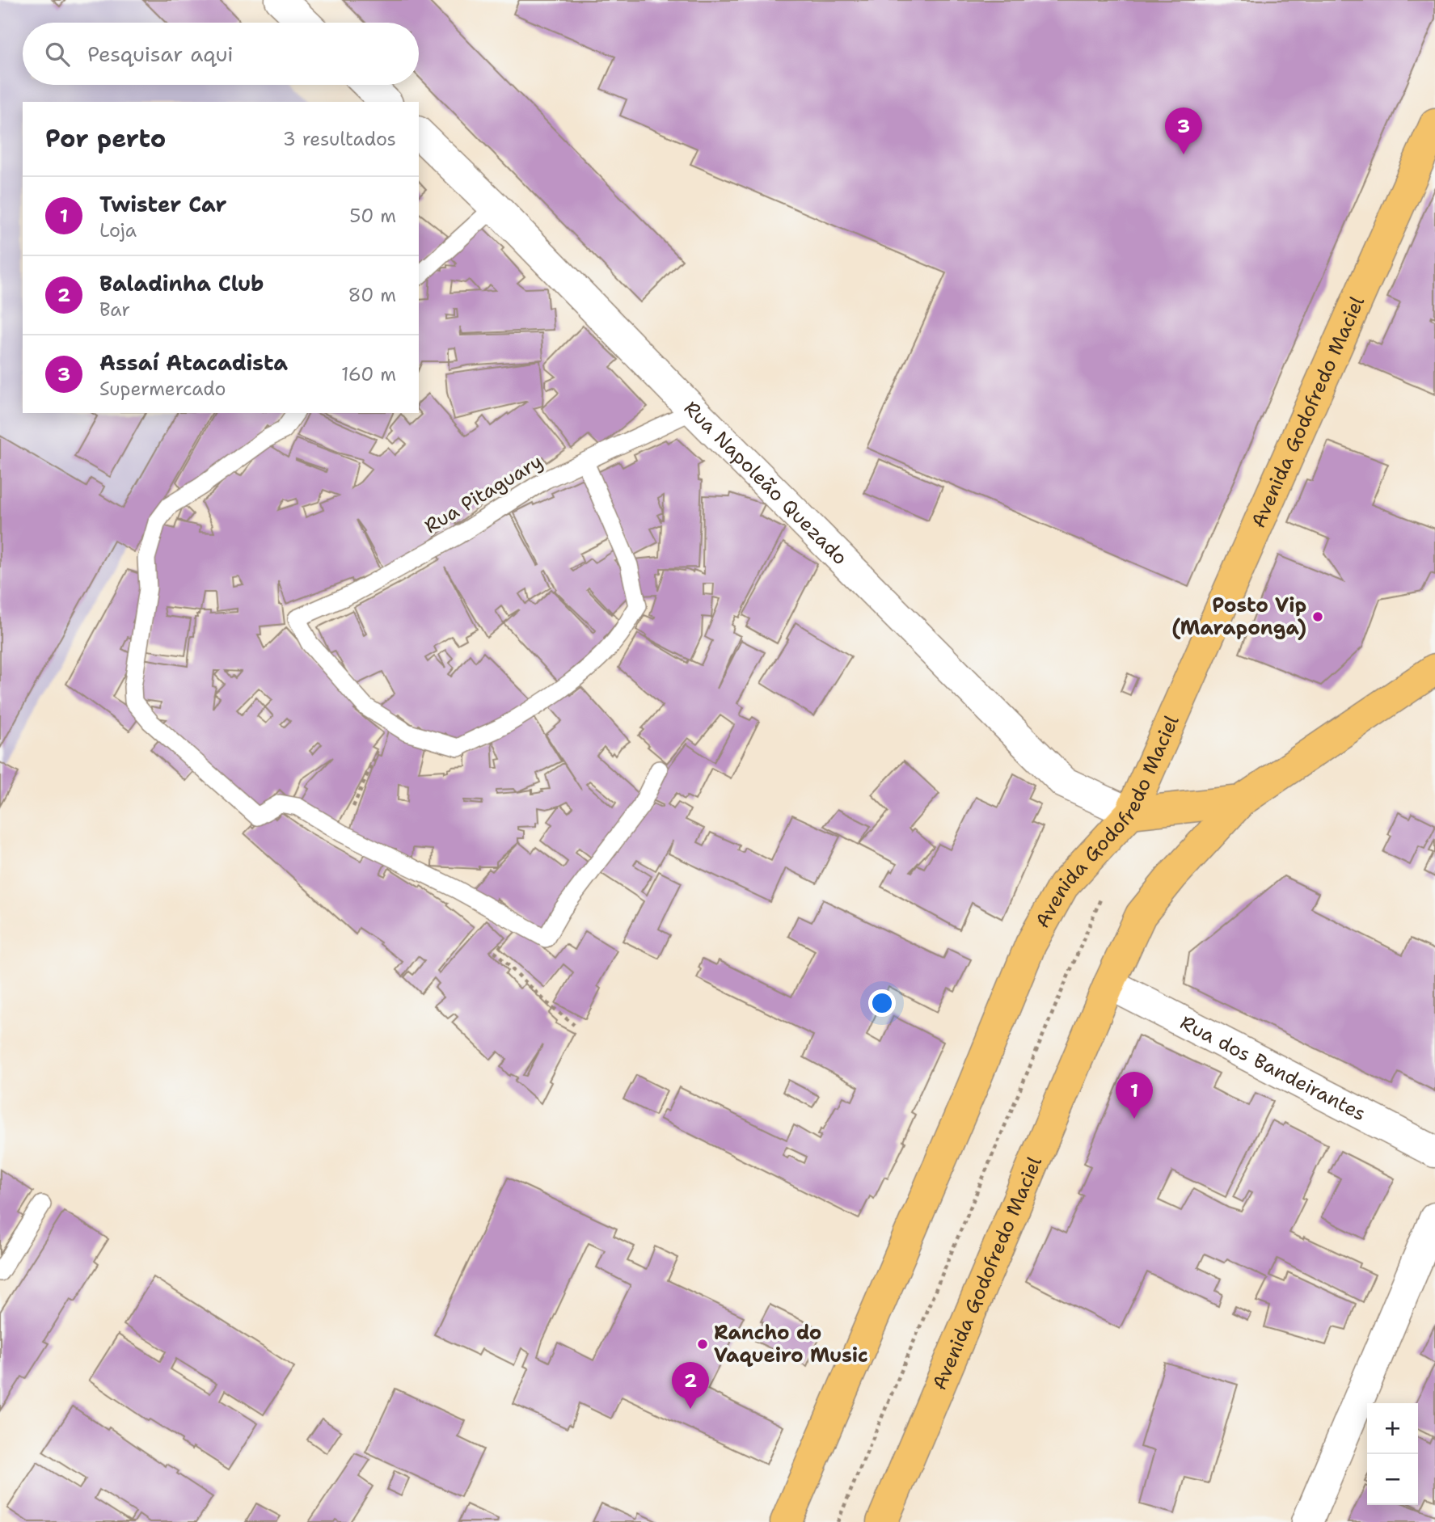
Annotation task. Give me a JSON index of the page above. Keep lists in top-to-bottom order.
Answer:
{
  "streets": {
    "main road": ["Avenida Godofredo Maciel"],
    "street": ["Rua Napoleão Quezado", "Rua dos Bandeirantes"],
    "lane": ["Rua Pitaguary"]
  },
  "crossings": [
    ["Avenida Godofredo Maciel", "Rua Napoleão Quezado"],
    ["Avenida Godofredo Maciel", "Rua dos Bandeirantes"],
    ["Rua Napoleão Quezado", "Rua Pitaguary"]
  ],
  "places": ["Posto Vip (Maraponga)", "Rancho do Vaqueiro Music"],
  "page": {
    "search": "Pesquisar aqui",
    "heading": ["Por perto", "3 resultados"],
    "pins": ["3", "1", "2"],
    "list": [
      {
        "mark": "1",
        "name": "Twister Car",
        "note": "Loja",
        "value": "50 m"
      },
      {
        "mark": "2",
        "name": "Baladinha Club",
        "note": "Bar",
        "value": "80 m"
      },
      {
        "mark": "3",
        "name": "Assaí Atacadista",
        "note": "Supermercado",
        "value": "160 m"
      }
    ],
    "map_buttons": ["+", "−"]
  }
}
